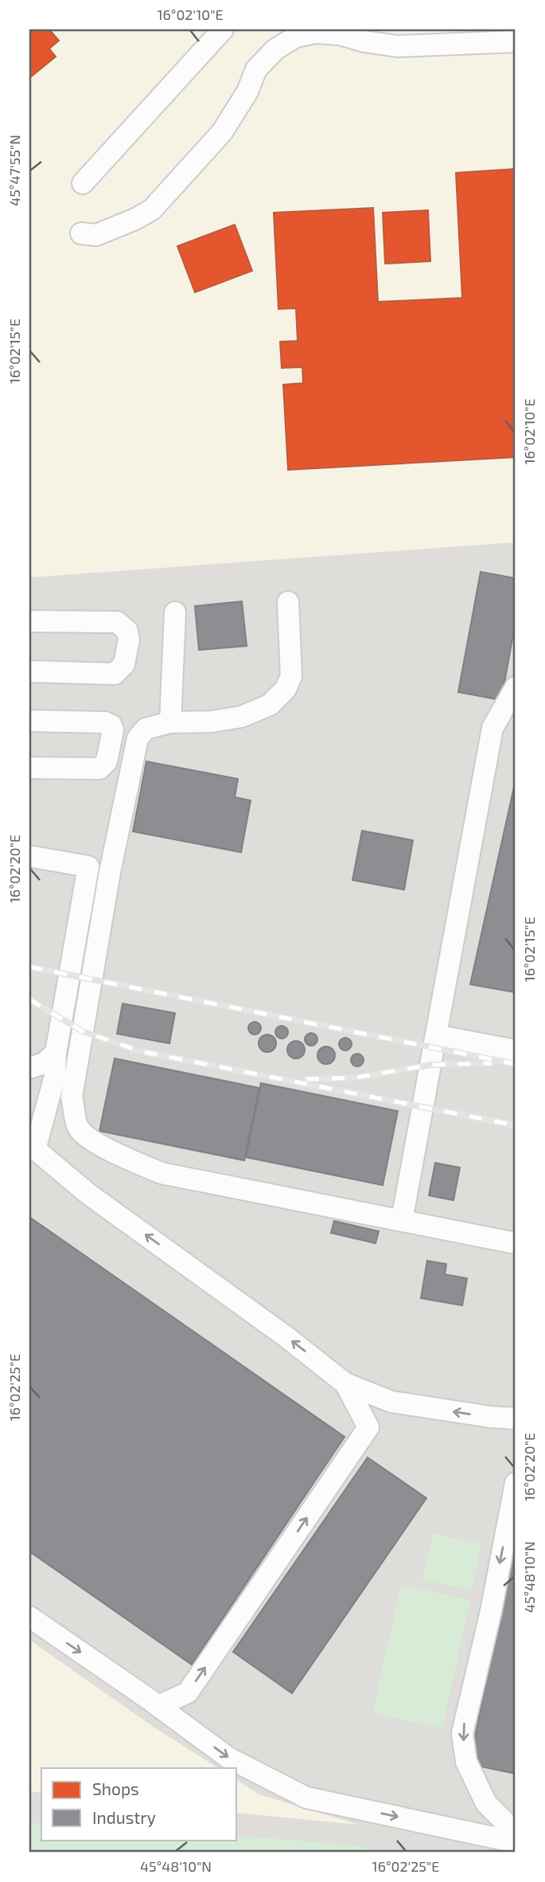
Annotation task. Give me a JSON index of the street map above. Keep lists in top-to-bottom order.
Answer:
{
  "legend": ["Shops", "Industry"],
  "coordinates": [
    "16°02'10\"E",
    "45°47'55\"N",
    "16°02'15\"E",
    "16°02'20\"E",
    "16°02'25\"E",
    "45°48'10\"N"
  ]
}
